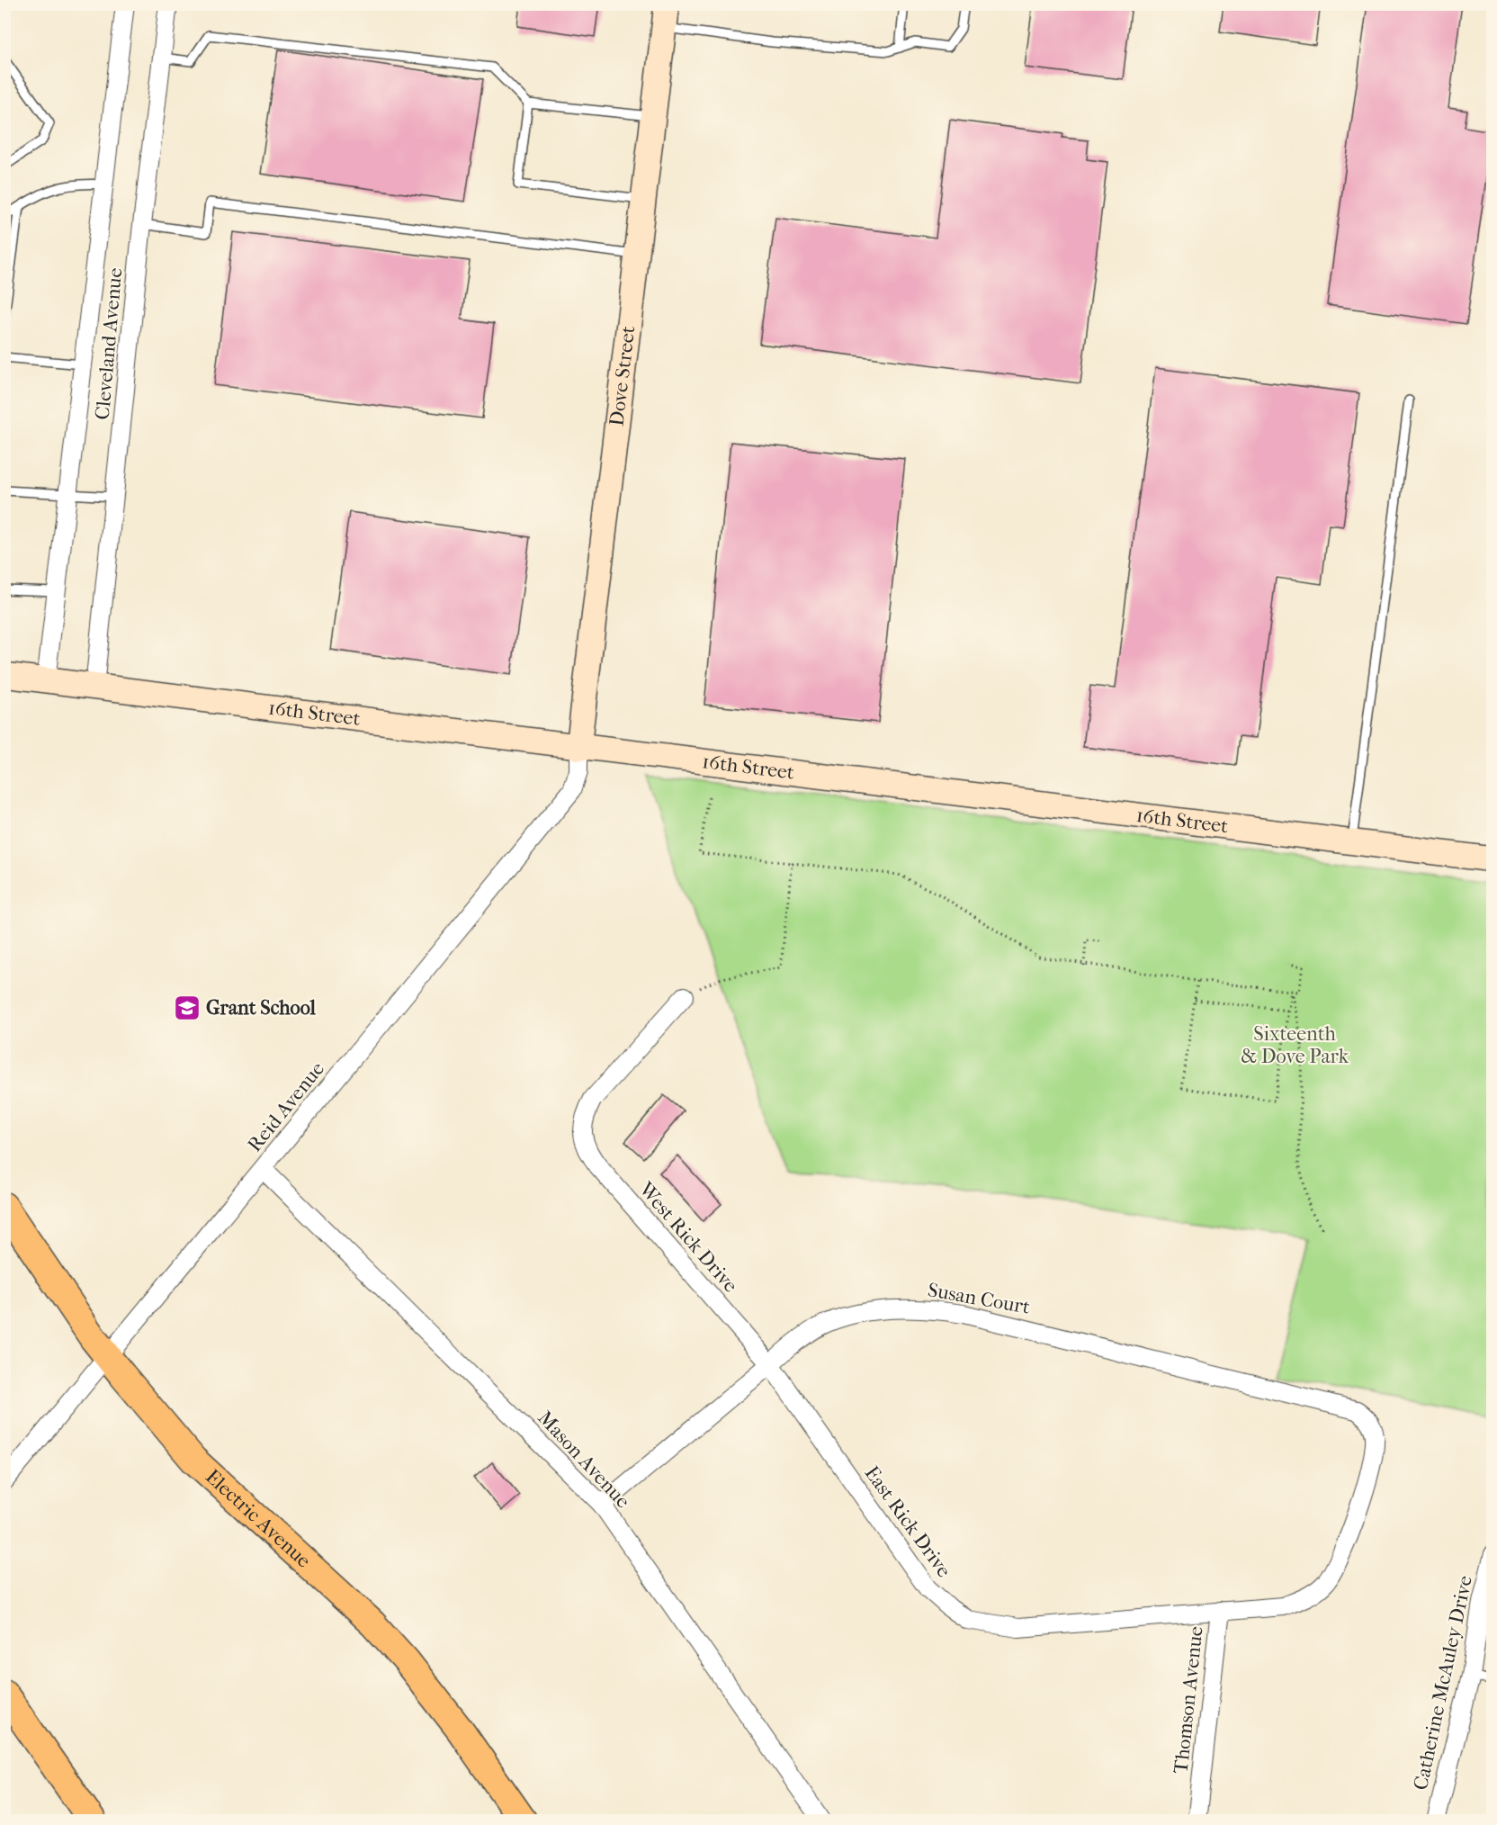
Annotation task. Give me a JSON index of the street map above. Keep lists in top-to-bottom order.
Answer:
{
  "streets": {
    "main road": ["Electric Avenue"],
    "street": [
      "Cleveland Avenue",
      "Dove Street",
      "16th Street",
      "Reid Avenue",
      "West Rick Drive",
      "Susan Court",
      "Mason Avenue",
      "East Rick Drive",
      "Catherine McAuley Drive",
      "Thomson Avenue"
    ]
  },
  "crossings": [
    ["Cleveland Avenue", "16th Street"],
    ["Dove Street", "16th Street"],
    ["Dove Street", "Reid Avenue"],
    ["16th Street", "Reid Avenue"],
    ["Reid Avenue", "Mason Avenue"],
    ["Reid Avenue", "Electric Avenue"],
    ["West Rick Drive", "Susan Court"],
    ["West Rick Drive", "East Rick Drive"],
    ["Susan Court", "Mason Avenue"],
    ["Susan Court", "East Rick Drive"],
    ["Susan Court", "Thomson Avenue"],
    ["East Rick Drive", "Thomson Avenue"]
  ],
  "parks": ["Sixteenth & Dove Park"],
  "places": {
    "school or university": ["Grant School"]
  }
}
